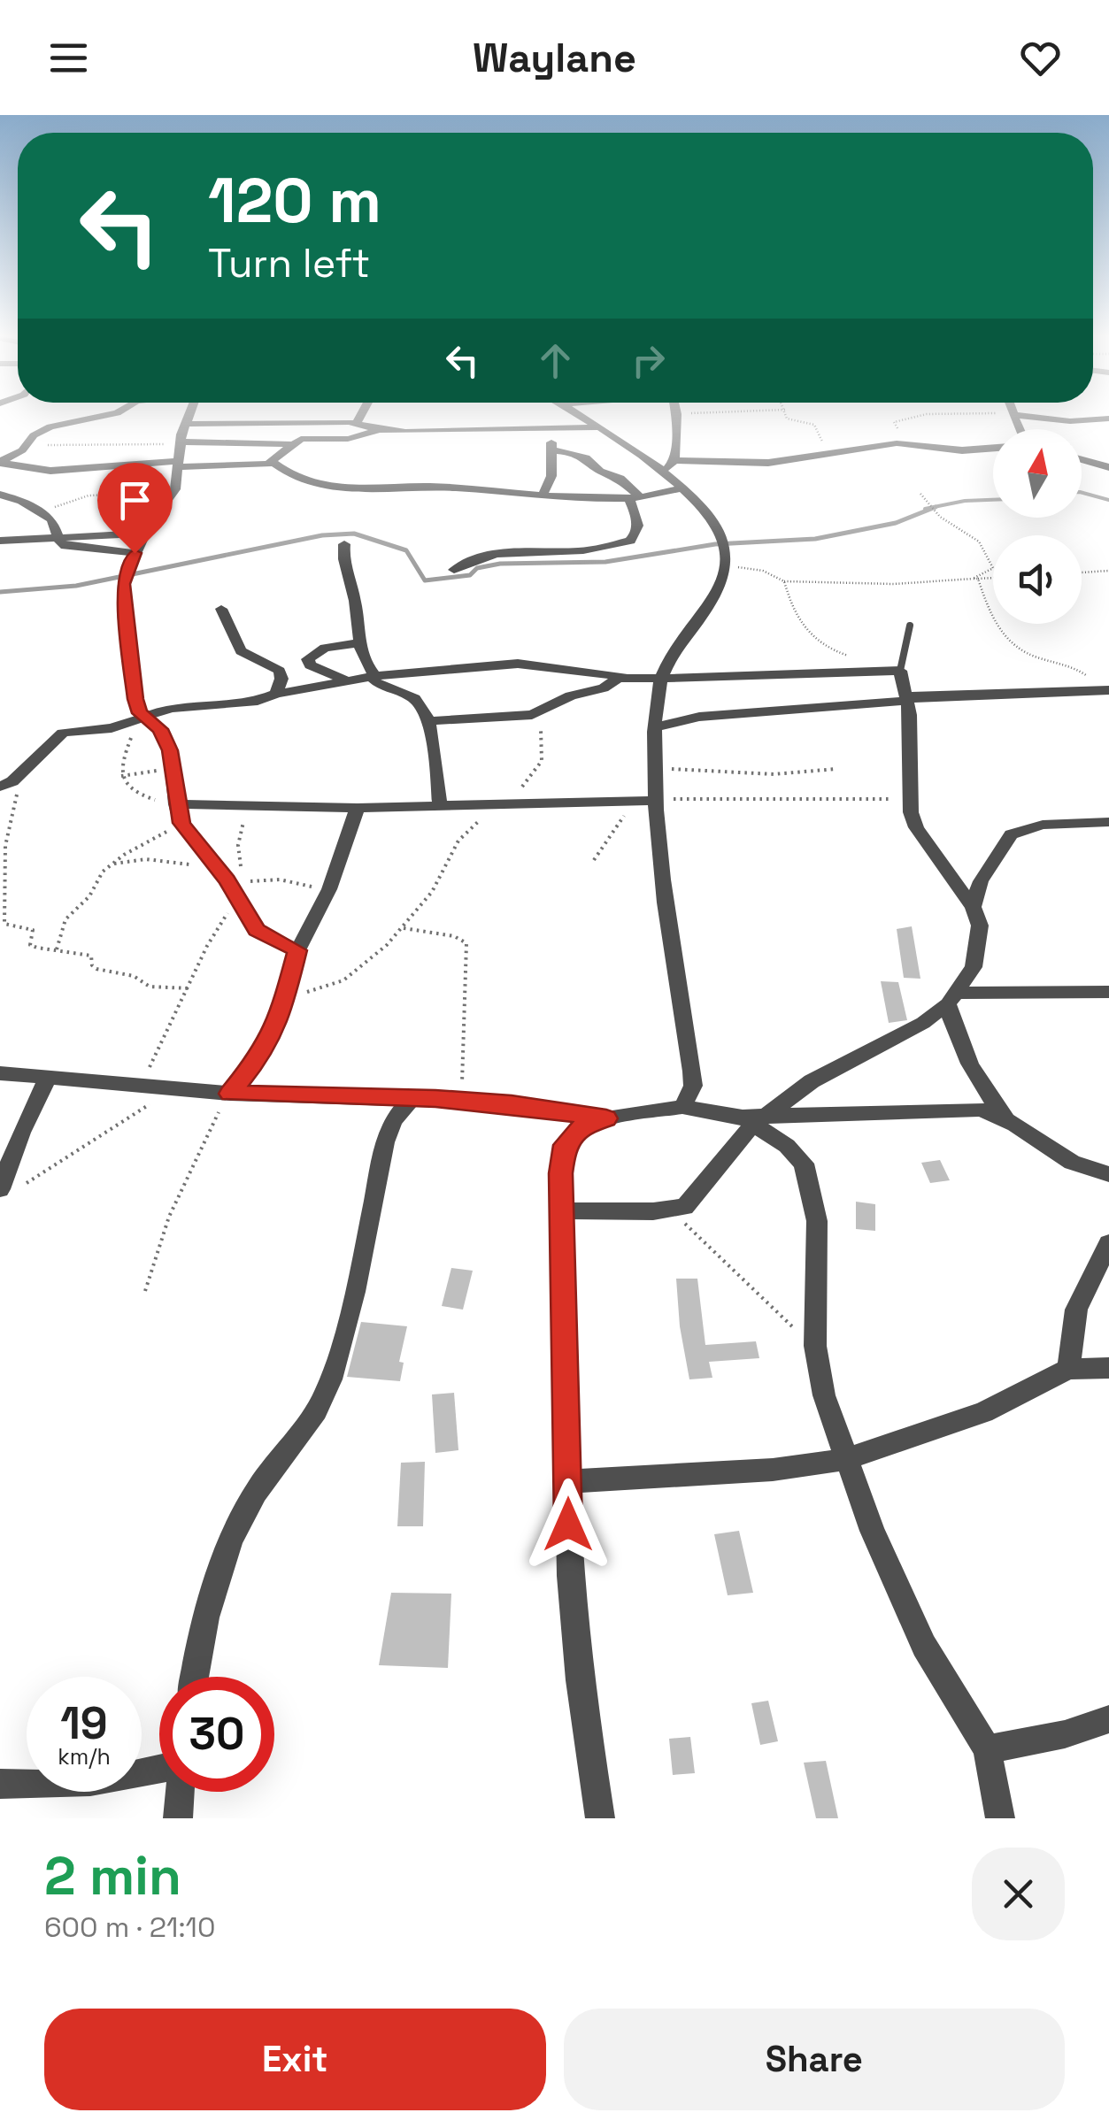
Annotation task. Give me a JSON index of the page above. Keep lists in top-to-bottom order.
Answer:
{
  "north": "top",
  "page": {
    "header": "Waylane",
    "turn": ["120 m", "Turn left"],
    "speed": "19 km/h",
    "limit": "30",
    "heading": ["2 min", "600 m · 21:10"],
    "buttons": ["Exit", "Share"]
  }
}
